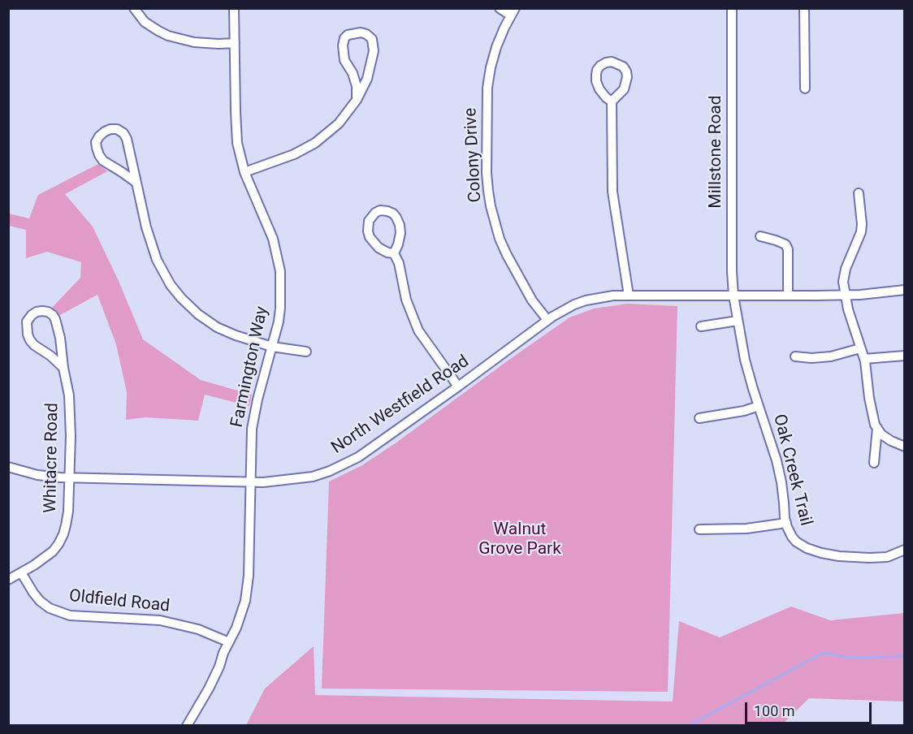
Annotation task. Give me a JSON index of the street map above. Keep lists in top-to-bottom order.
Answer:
{
  "streets": {
    "street": [
      "Millstone Road",
      "Colony Drive",
      "Farmington Way",
      "North Westfield Road",
      "Whitacre Road",
      "Oak Creek Trail",
      "Oldfield Road"
    ]
  },
  "crossings": [
    ["Millstone Road", "North Westfield Road"],
    ["Millstone Road", "Oak Creek Trail"],
    ["Colony Drive", "North Westfield Road"],
    ["Farmington Way", "North Westfield Road"],
    ["Farmington Way", "Oldfield Road"],
    ["North Westfield Road", "Whitacre Road"],
    ["North Westfield Road", "Oak Creek Trail"],
    ["Whitacre Road", "Oldfield Road"]
  ],
  "parks": ["Walnut Grove Park"],
  "scale_bar": "100 m"
}
